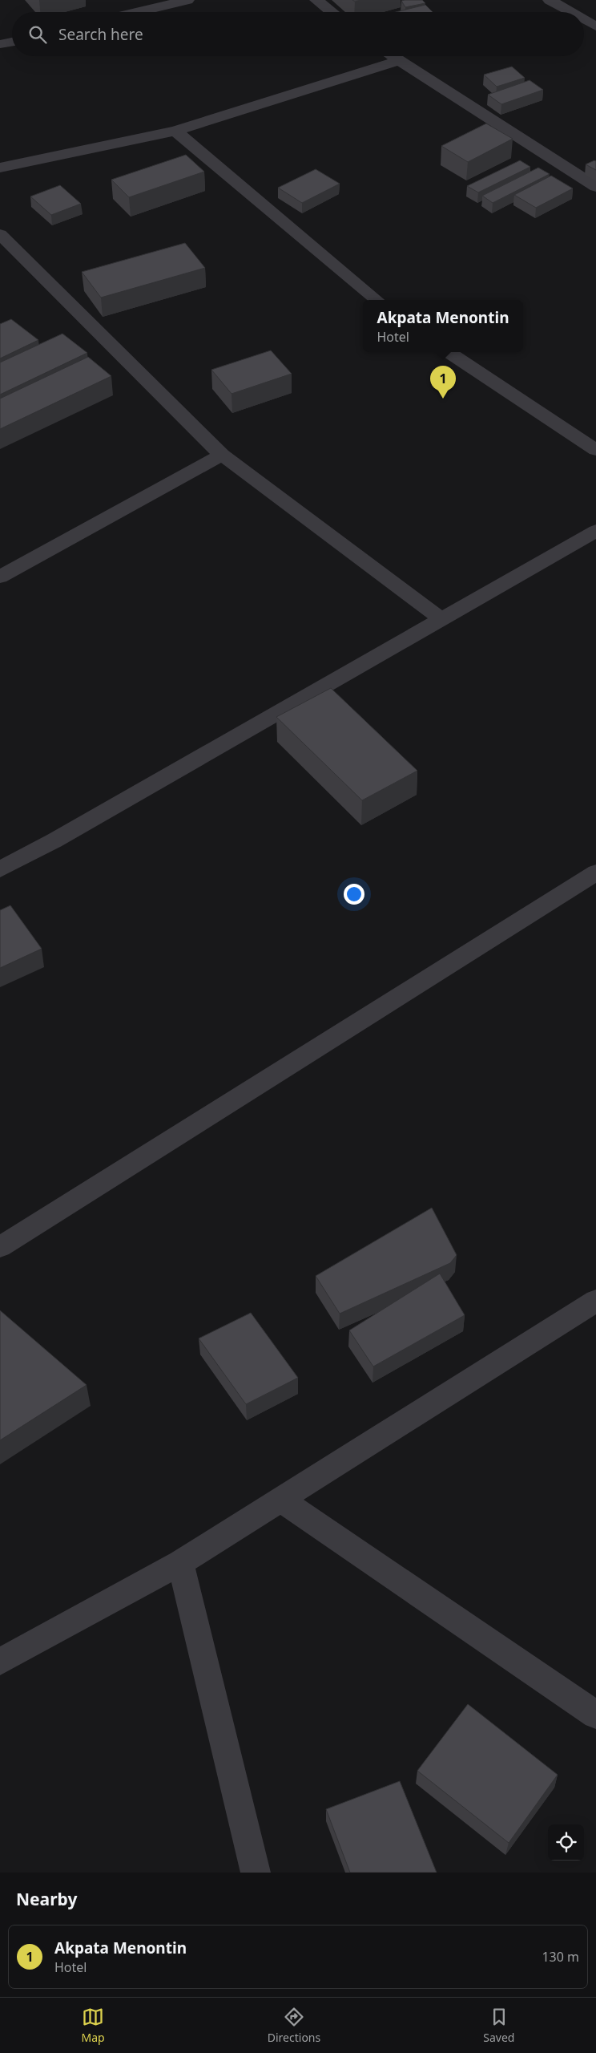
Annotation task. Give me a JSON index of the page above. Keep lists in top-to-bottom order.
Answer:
{
  "page": {
    "search": "Search here",
    "popup": ["Akpata Menontin", "Hotel"],
    "pins": "1",
    "heading": "Nearby",
    "list": [
      {
        "mark": "1",
        "name": "Akpata Menontin",
        "note": "Hotel",
        "value": "130 m"
      }
    ],
    "nav": ["Map", "Directions", "Saved"]
  }
}
